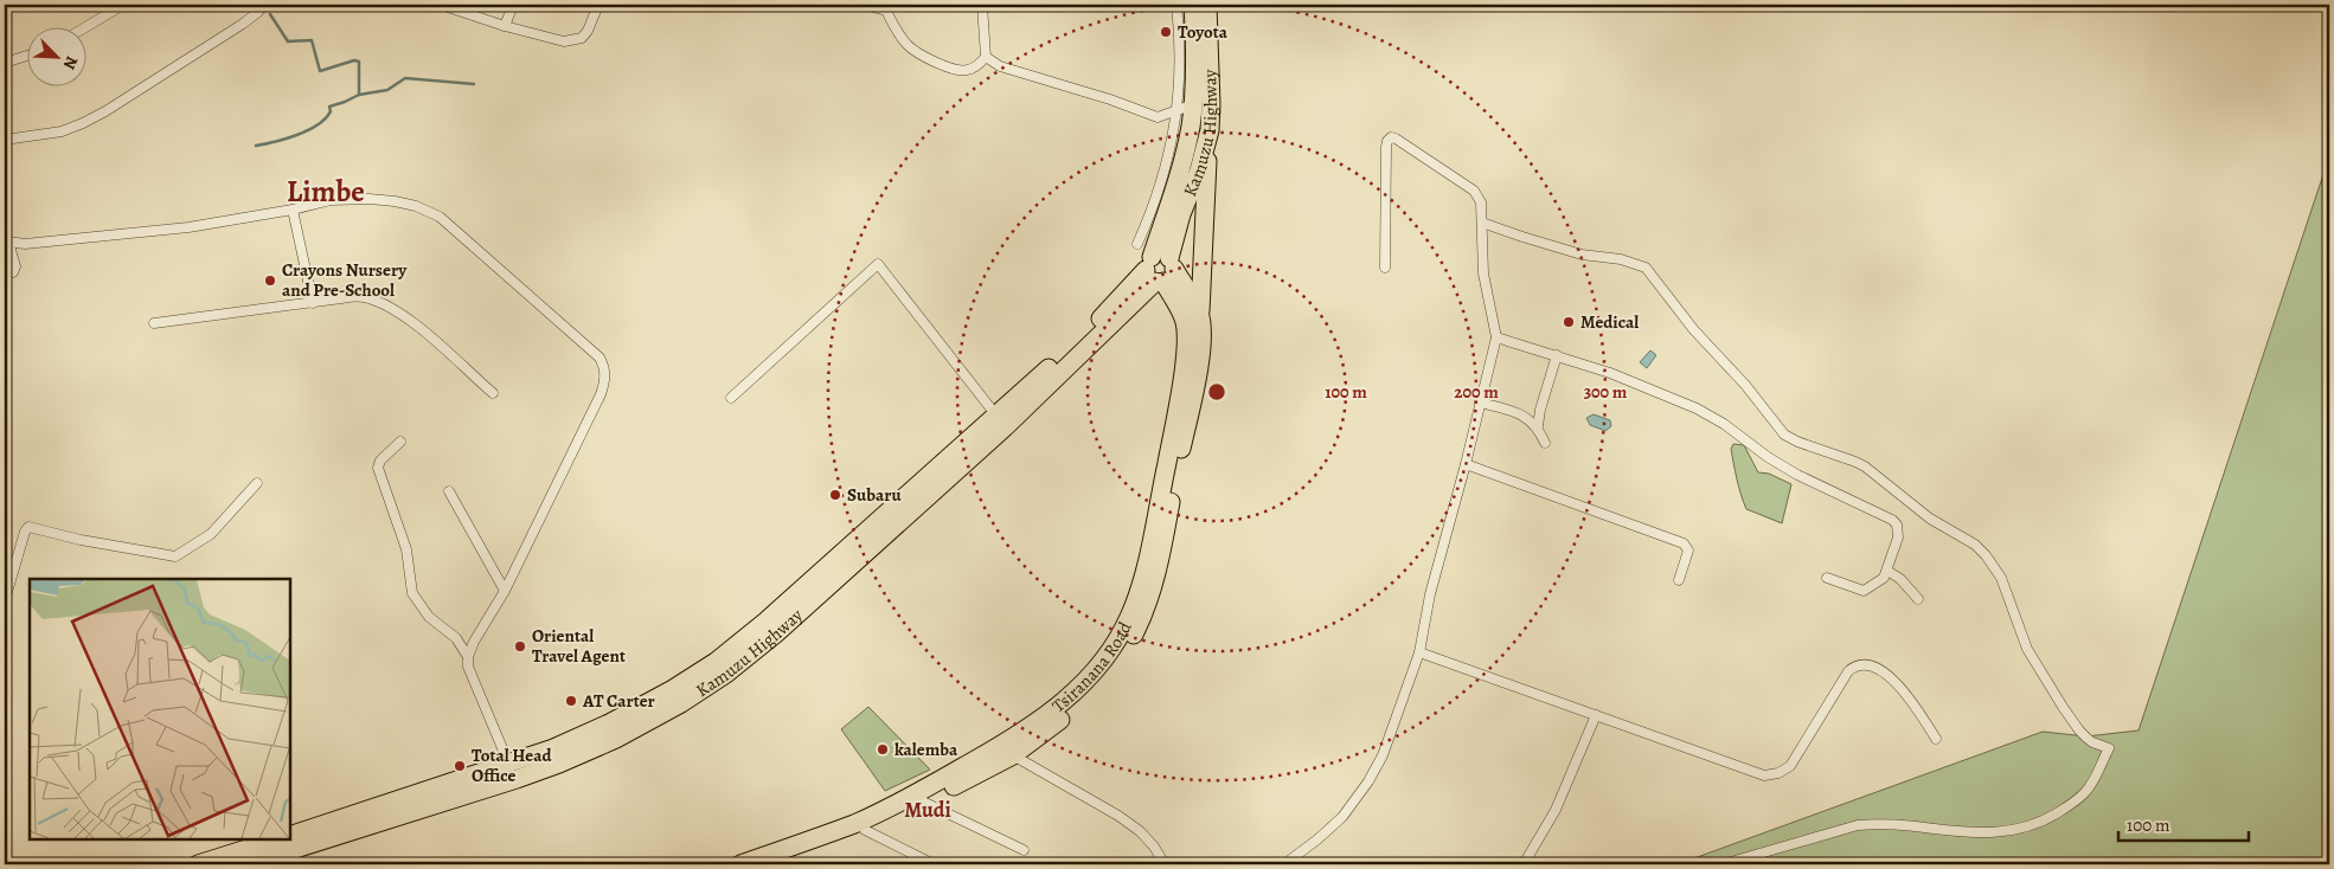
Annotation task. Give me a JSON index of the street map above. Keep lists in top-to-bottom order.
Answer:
{
  "streets": {
    "highway": ["Kamuzu Highway", "Tsiranana Road"]
  },
  "crossings": [
    ["Kamuzu Highway", "Tsiranana Road"]
  ],
  "districts": ["Limbe", "Mudi"],
  "places": [
    "Toyota",
    "Crayons Nursery and Pre-School",
    "Medical",
    "Subaru",
    "Oriental Travel Agent",
    "AT Carter",
    "kalemba",
    "Total Head Office"
  ],
  "scale_bar": "100 m",
  "north": "bottom right",
  "rings": ["100 m", "200 m", "300 m"]
}
